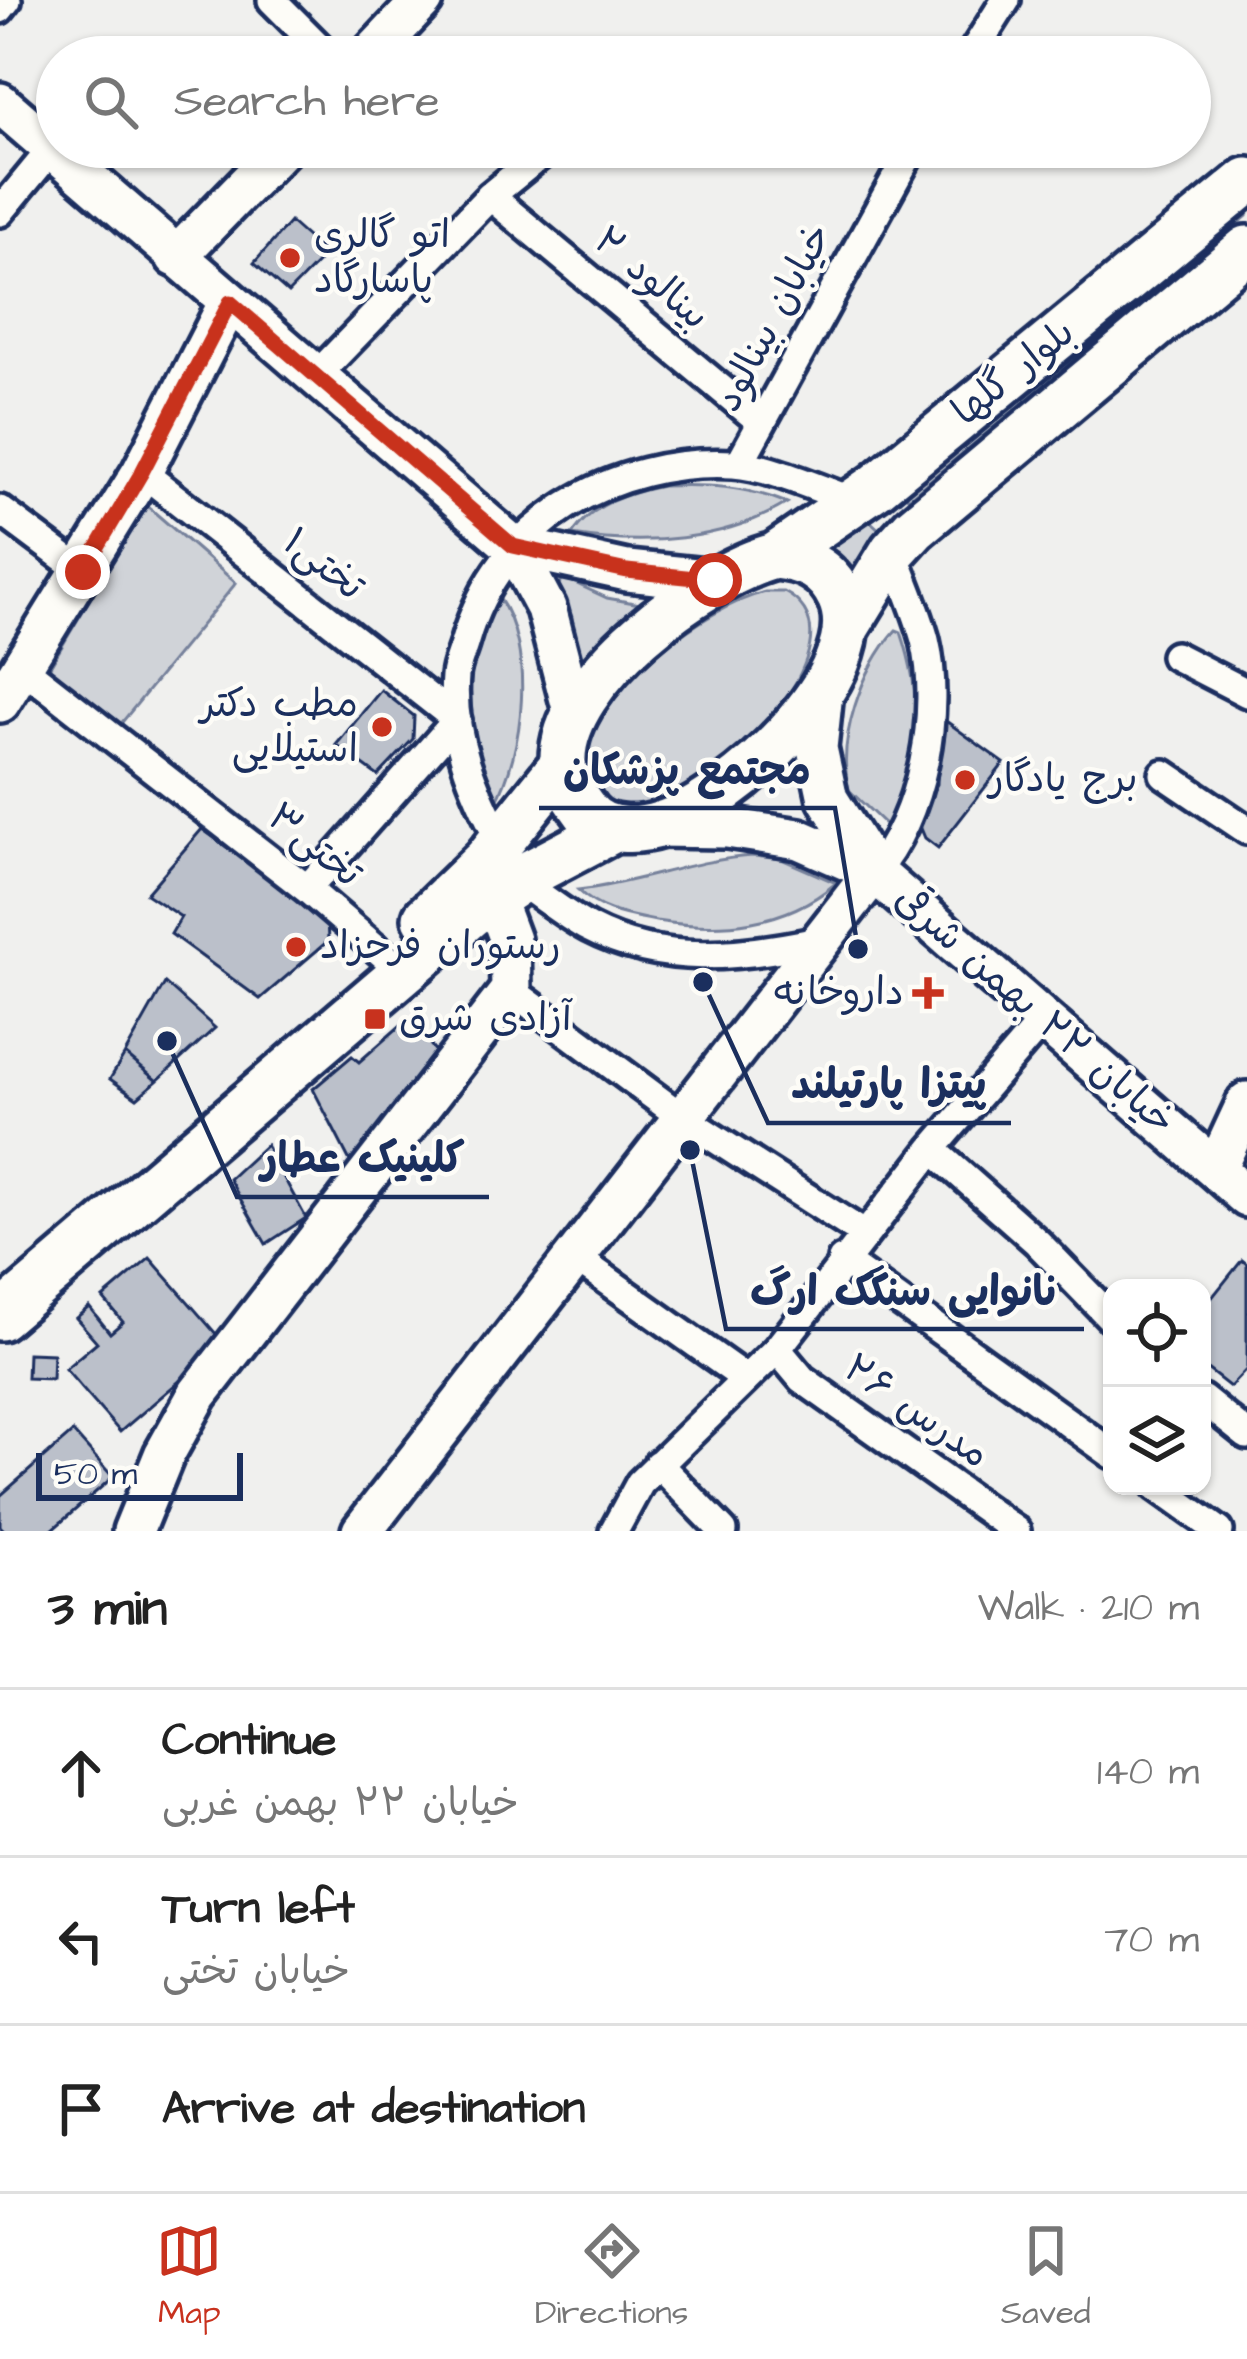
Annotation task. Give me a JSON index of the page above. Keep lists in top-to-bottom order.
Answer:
{
  "streets": {
    "main road": ["بلوار گلها", "خیابان ۲۲ بهمن شرقی"],
    "street": [
      "بینالود ۲",
      "خیابان بینالود",
      "تختی۱",
      "تختی۳",
      "مدرس ۲۶"
    ]
  },
  "crossings": [
    ["بینالود ۲", "خیابان بینالود"],
    ["بلوار گلها", "خیابان ۲۲ بهمن شرقی"]
  ],
  "places": {
    "other": [
      "اتو گالری پاسارگاد",
      "مطب دکتر استیلایی",
      "برج یادگار",
      "رستوران فرحزاد",
      "مجتمع پزشکان",
      "پیتزا پارتیلند",
      "کلینیک عطار",
      "نانوایی سنگک ارگ"
    ],
    "health": ["داروخانه"],
    "transit": ["آزادی شرق"]
  },
  "scale_bar": "50 m",
  "page": {
    "search": "Search here",
    "scale": "50 m",
    "heading": ["3 min", "Walk · 210 m"],
    "list": [
      ["Continue", "خیابان ۲۲ بهمن غربی", "140 m"],
      ["Turn left", "خیابان تختی", "70 m"],
      "Arrive at destination"
    ],
    "nav": ["Map", "Directions", "Saved"]
  }
}
